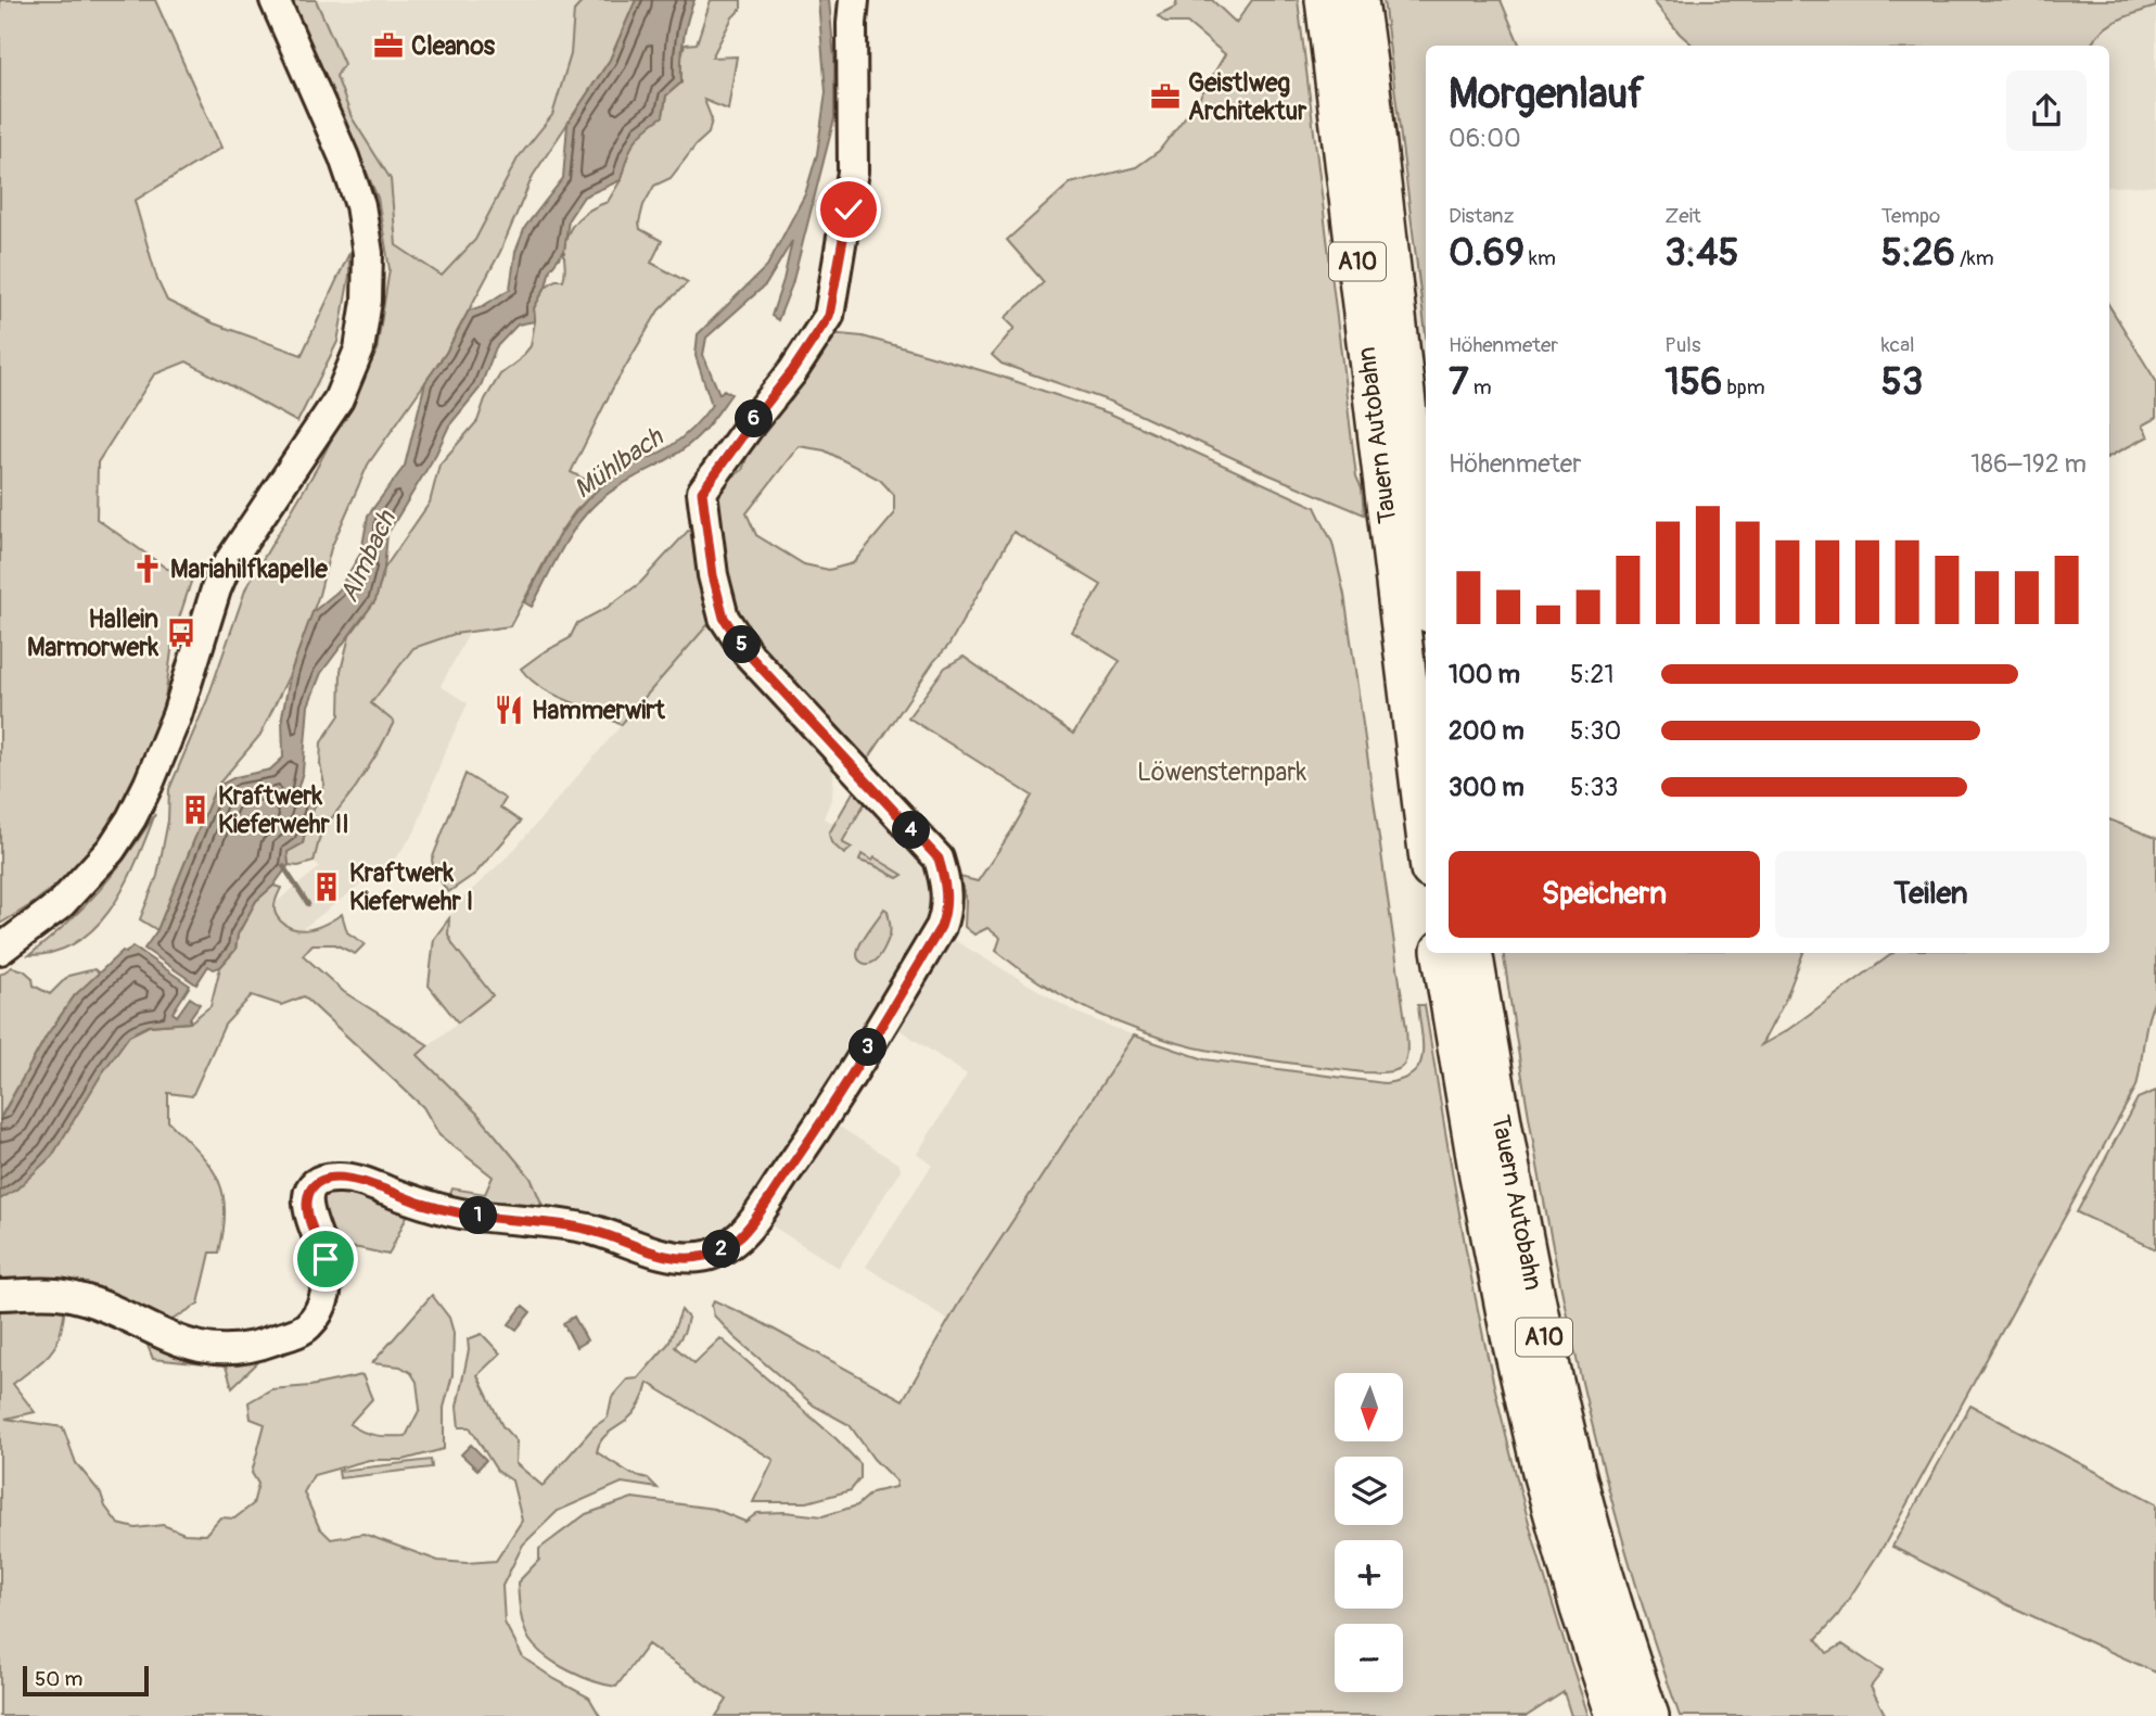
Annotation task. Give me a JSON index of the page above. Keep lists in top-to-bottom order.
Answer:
{
  "streets": {
    "highway": ["A10", "Tauern Autobahn"]
  },
  "water": ["Mühlbach", "Almbach"],
  "parks": ["Löwensternpark"],
  "places": {
    "office": ["Cleanos", "Geistlweg Architektur"],
    "church": ["Mariahilfkapelle"],
    "bus stop": ["Hallein Marmorwerk"],
    "restaurant": ["Hammerwirt"],
    "building": ["Kraftwerk Kieferwehr II", "Kraftwerk Kieferwehr I"]
  },
  "scale_bar": "50 m",
  "north": "bottom",
  "page": {
    "heading": ["Morgenlauf", "06:00"],
    "stats": [
      ["Distanz", "0.69 km"],
      ["Zeit", "3:45"],
      ["Tempo", "5:26 /km"],
      ["Höhenmeter", "7 m"],
      ["Puls", "156 bpm"],
      ["kcal", "53"]
    ],
    "pins": [
      "6",
      "5",
      "4",
      "3",
      "1",
      "2"
    ],
    "chart": ["Höhenmeter", "186–192 m"],
    "list": [
      {
        "name": "100 m",
        "note": "5:21"
      },
      {
        "name": "200 m",
        "note": "5:30"
      },
      {
        "name": "300 m",
        "note": "5:33"
      }
    ],
    "buttons": ["Speichern", "Teilen"],
    "map_buttons": ["+", "−"],
    "scale": "50 m"
  }
}
